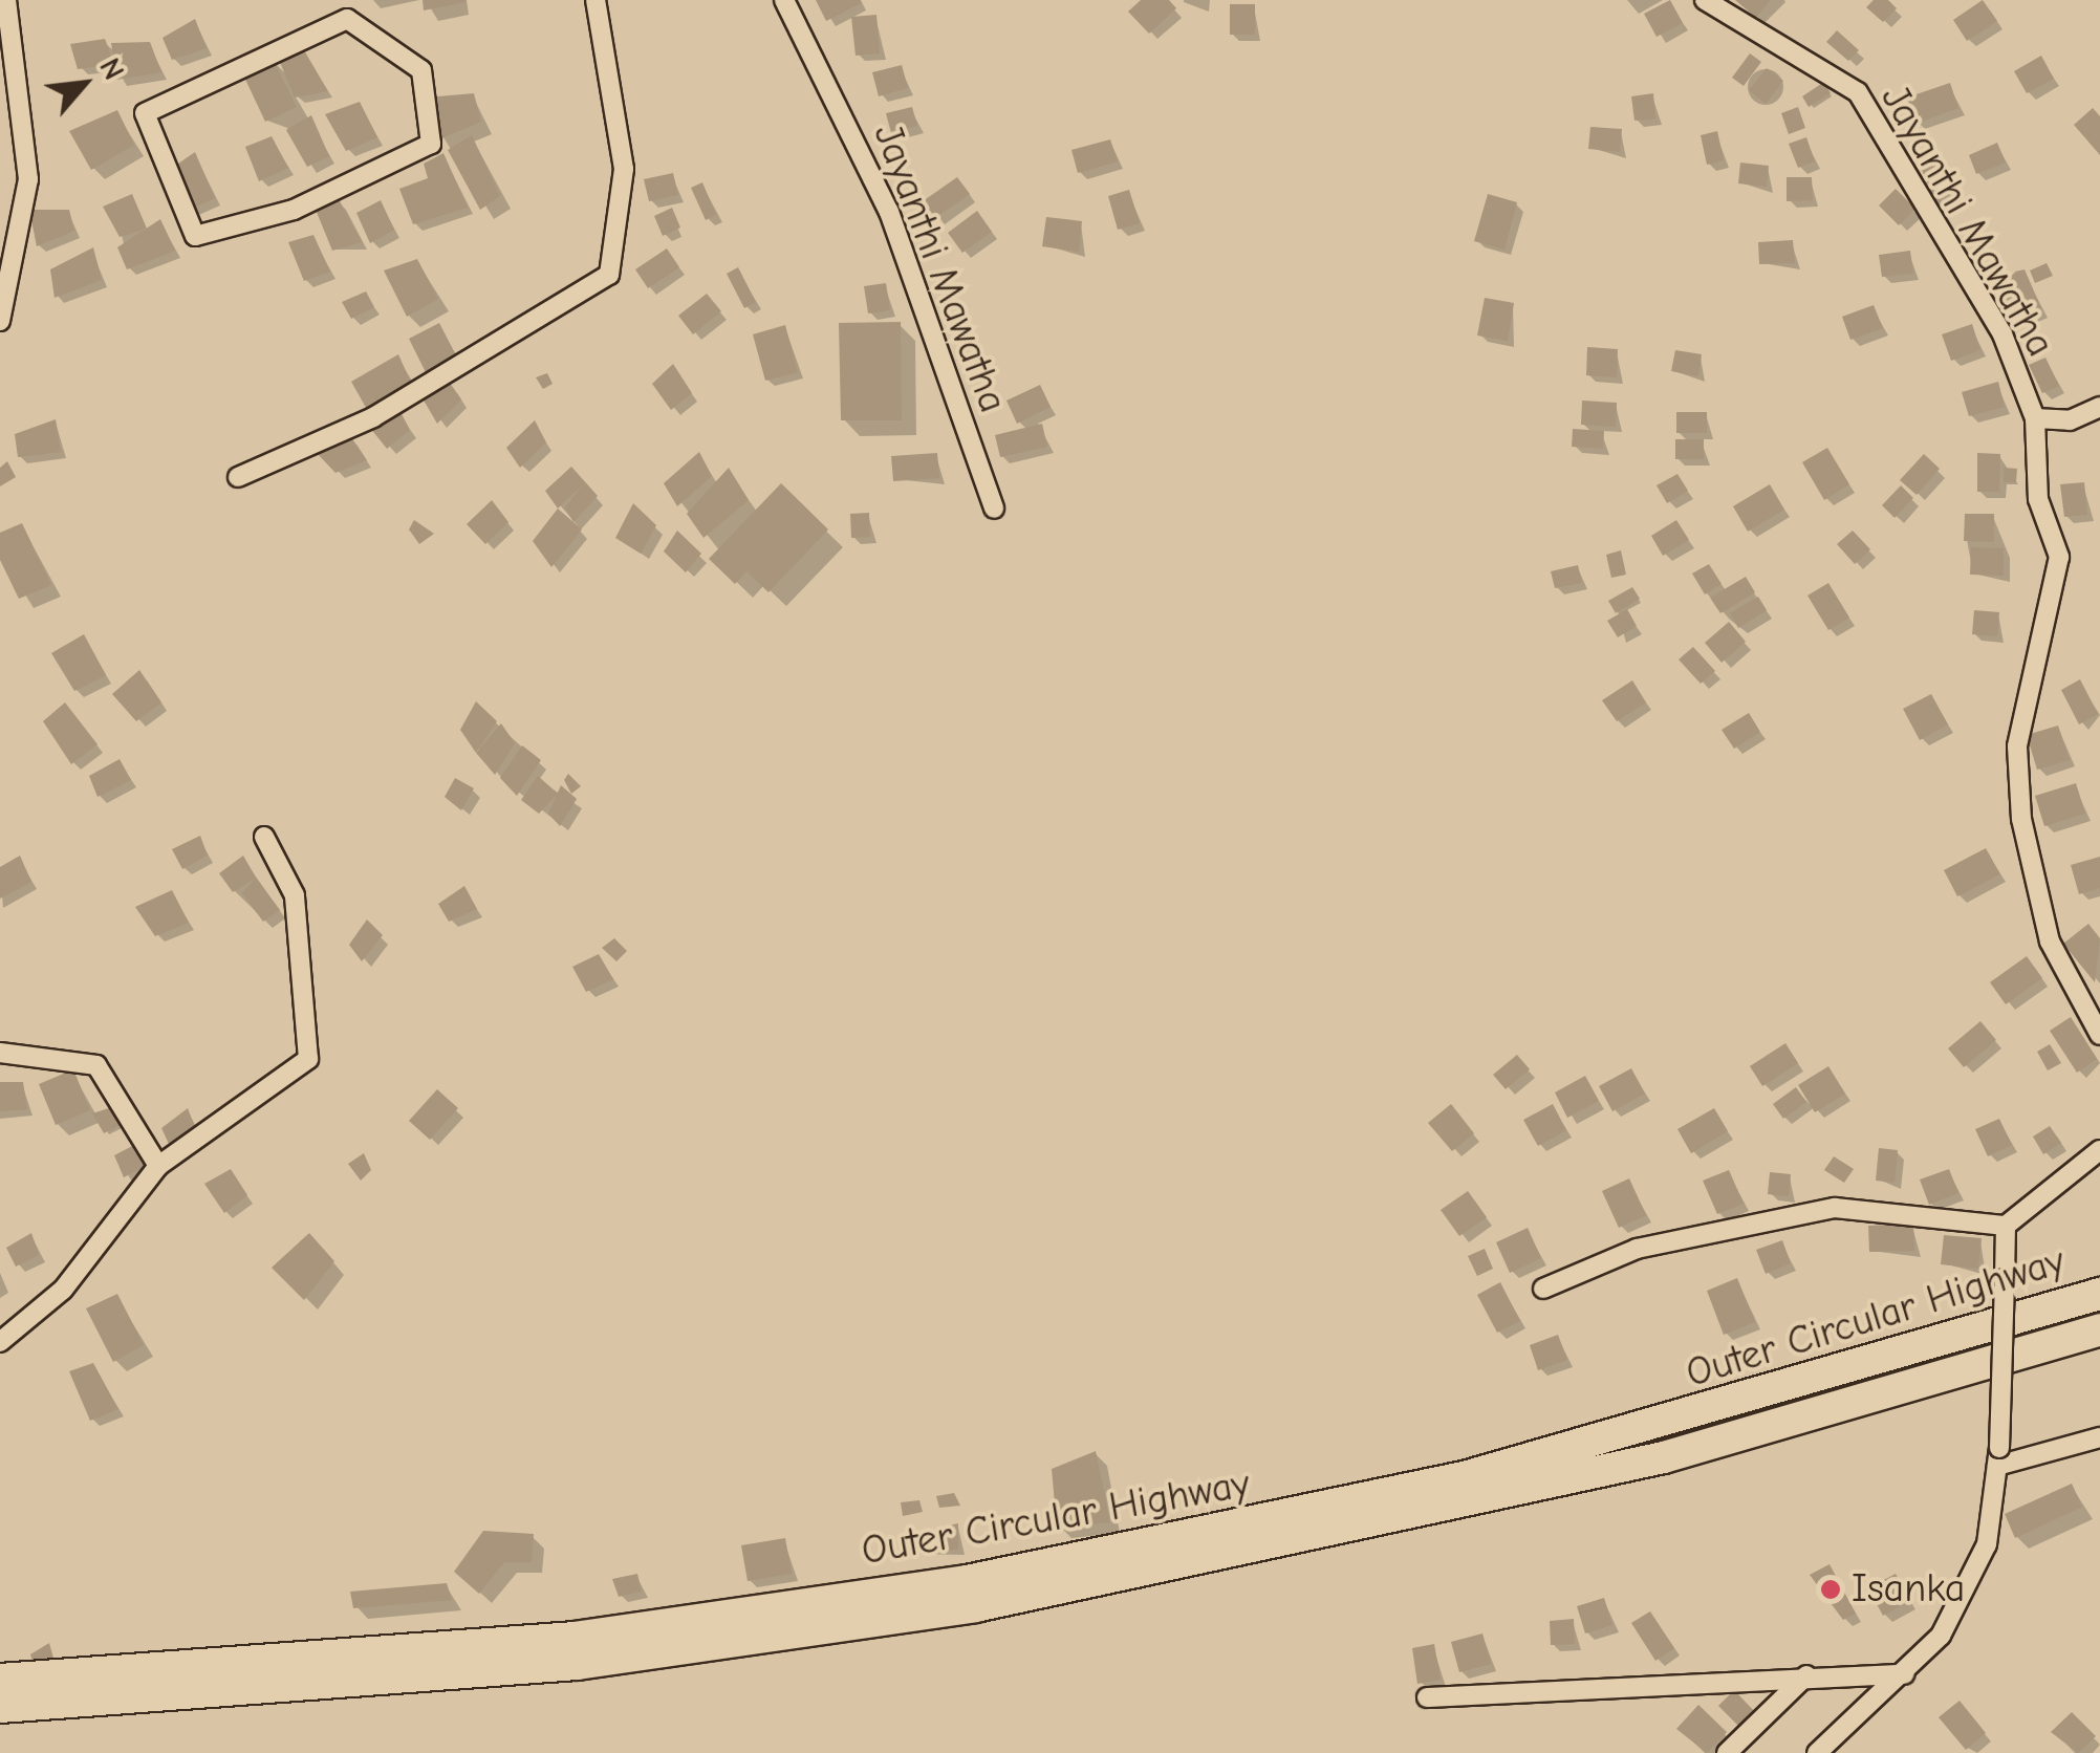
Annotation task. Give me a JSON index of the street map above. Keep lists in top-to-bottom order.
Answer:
{
  "streets": {
    "highway": ["Outer Circular Highway"],
    "street": ["Jayanthi Mawatha"]
  },
  "places": ["Isanka"],
  "north": "top right"
}
